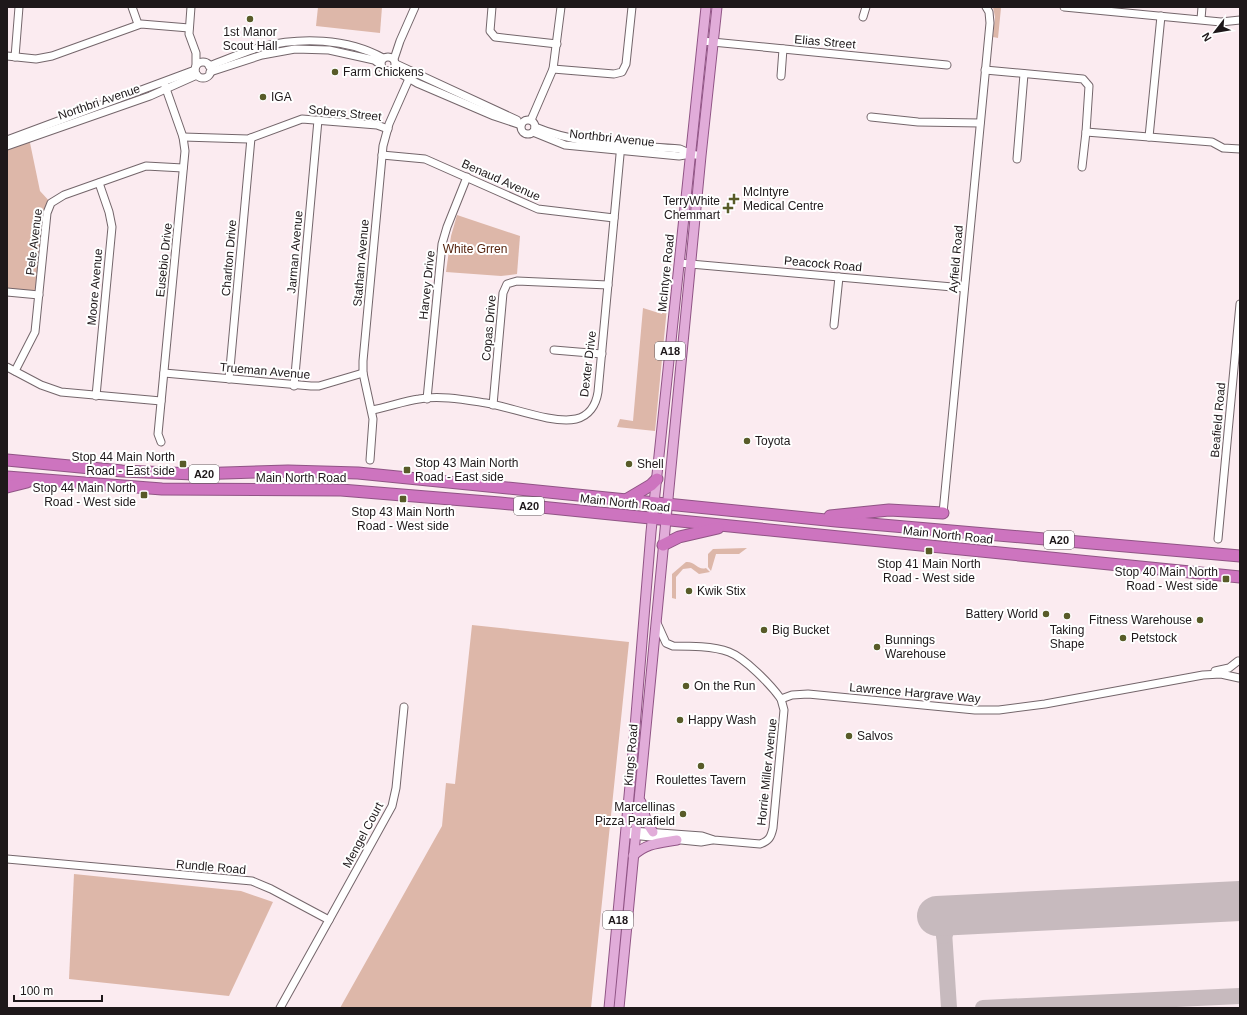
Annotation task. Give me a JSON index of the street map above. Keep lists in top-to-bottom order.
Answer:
{
  "streets": {
    "highway": ["A20", "Main North Road"],
    "main road": ["McIntyre Road", "A18", "Kings Road"],
    "street": [
      "Elias Street",
      "Northbri Avenue",
      "Sobers Street",
      "Benaud Avenue",
      "Pele Avenue",
      "Jarman Avenue",
      "Charlton Drive",
      "Ayfield Road",
      "Eusebio Drive",
      "Statham Avenue",
      "Peacock Road",
      "Harvey Drive",
      "Moore Avenue",
      "Copas Drive",
      "Dexter Drive",
      "Trueman Avenue",
      "Beafield Road",
      "Lawrence Hargrave Way",
      "Horrie Miller Avenue",
      "Mengel Court",
      "Rundle Road"
    ]
  },
  "crossings": [
    ["Elias Street", "McIntyre Road"],
    ["Northbri Avenue", "Eusebio Drive"],
    ["Northbri Avenue", "Statham Avenue"],
    ["Northbri Avenue", "McIntyre Road"],
    ["Northbri Avenue", "Dexter Drive"],
    ["Sobers Street", "Jarman Avenue"],
    ["Sobers Street", "Charlton Drive"],
    ["Sobers Street", "Eusebio Drive"],
    ["Sobers Street", "Statham Avenue"],
    ["Benaud Avenue", "Statham Avenue"],
    ["Benaud Avenue", "Harvey Drive"],
    ["Benaud Avenue", "Dexter Drive"],
    ["Pele Avenue", "Eusebio Drive"],
    ["Pele Avenue", "Moore Avenue"],
    ["Jarman Avenue", "Trueman Avenue"],
    ["Charlton Drive", "Trueman Avenue"],
    ["Ayfield Road", "Peacock Road"],
    ["Eusebio Drive", "Trueman Avenue"],
    ["Statham Avenue", "Dexter Drive"],
    ["Statham Avenue", "Trueman Avenue"],
    ["Peacock Road", "McIntyre Road"],
    ["McIntyre Road", "Main North Road"],
    ["McIntyre Road", "Kings Road"],
    ["Harvey Drive", "Dexter Drive"],
    ["Copas Drive", "Dexter Drive"],
    ["Main North Road", "Kings Road"],
    ["Lawrence Hargrave Way", "Horrie Miller Avenue"],
    ["Kings Road", "Horrie Miller Avenue"],
    ["Mengel Court", "Rundle Road"]
  ],
  "parks": ["White Grren"],
  "places": {
    "other": [
      "1st Manor Scout Hall",
      "Farm Chickens",
      "IGA",
      "Toyota",
      "Shell",
      "Kwik Stix",
      "Battery World",
      "Taking Shape",
      "Fitness Warehouse",
      "Big Bucket",
      "Petstock",
      "Bunnings Warehouse",
      "On the Run",
      "Happy Wash",
      "Salvos",
      "Roulettes Tavern",
      "Marcellinas Pizza Parafield"
    ],
    "health": ["McIntyre Medical Centre", "TerryWhite Chemmart"],
    "transit": [
      "Stop 44 Main North Road - East side",
      "Stop 43 Main North Road - East side",
      "Stop 44 Main North Road - West side",
      "Stop 43 Main North Road - West side",
      "Stop 41 Main North Road - West side",
      "Stop 40 Main North Road - West side"
    ]
  },
  "scale_bar": "100 m",
  "north": "bottom left"
}
